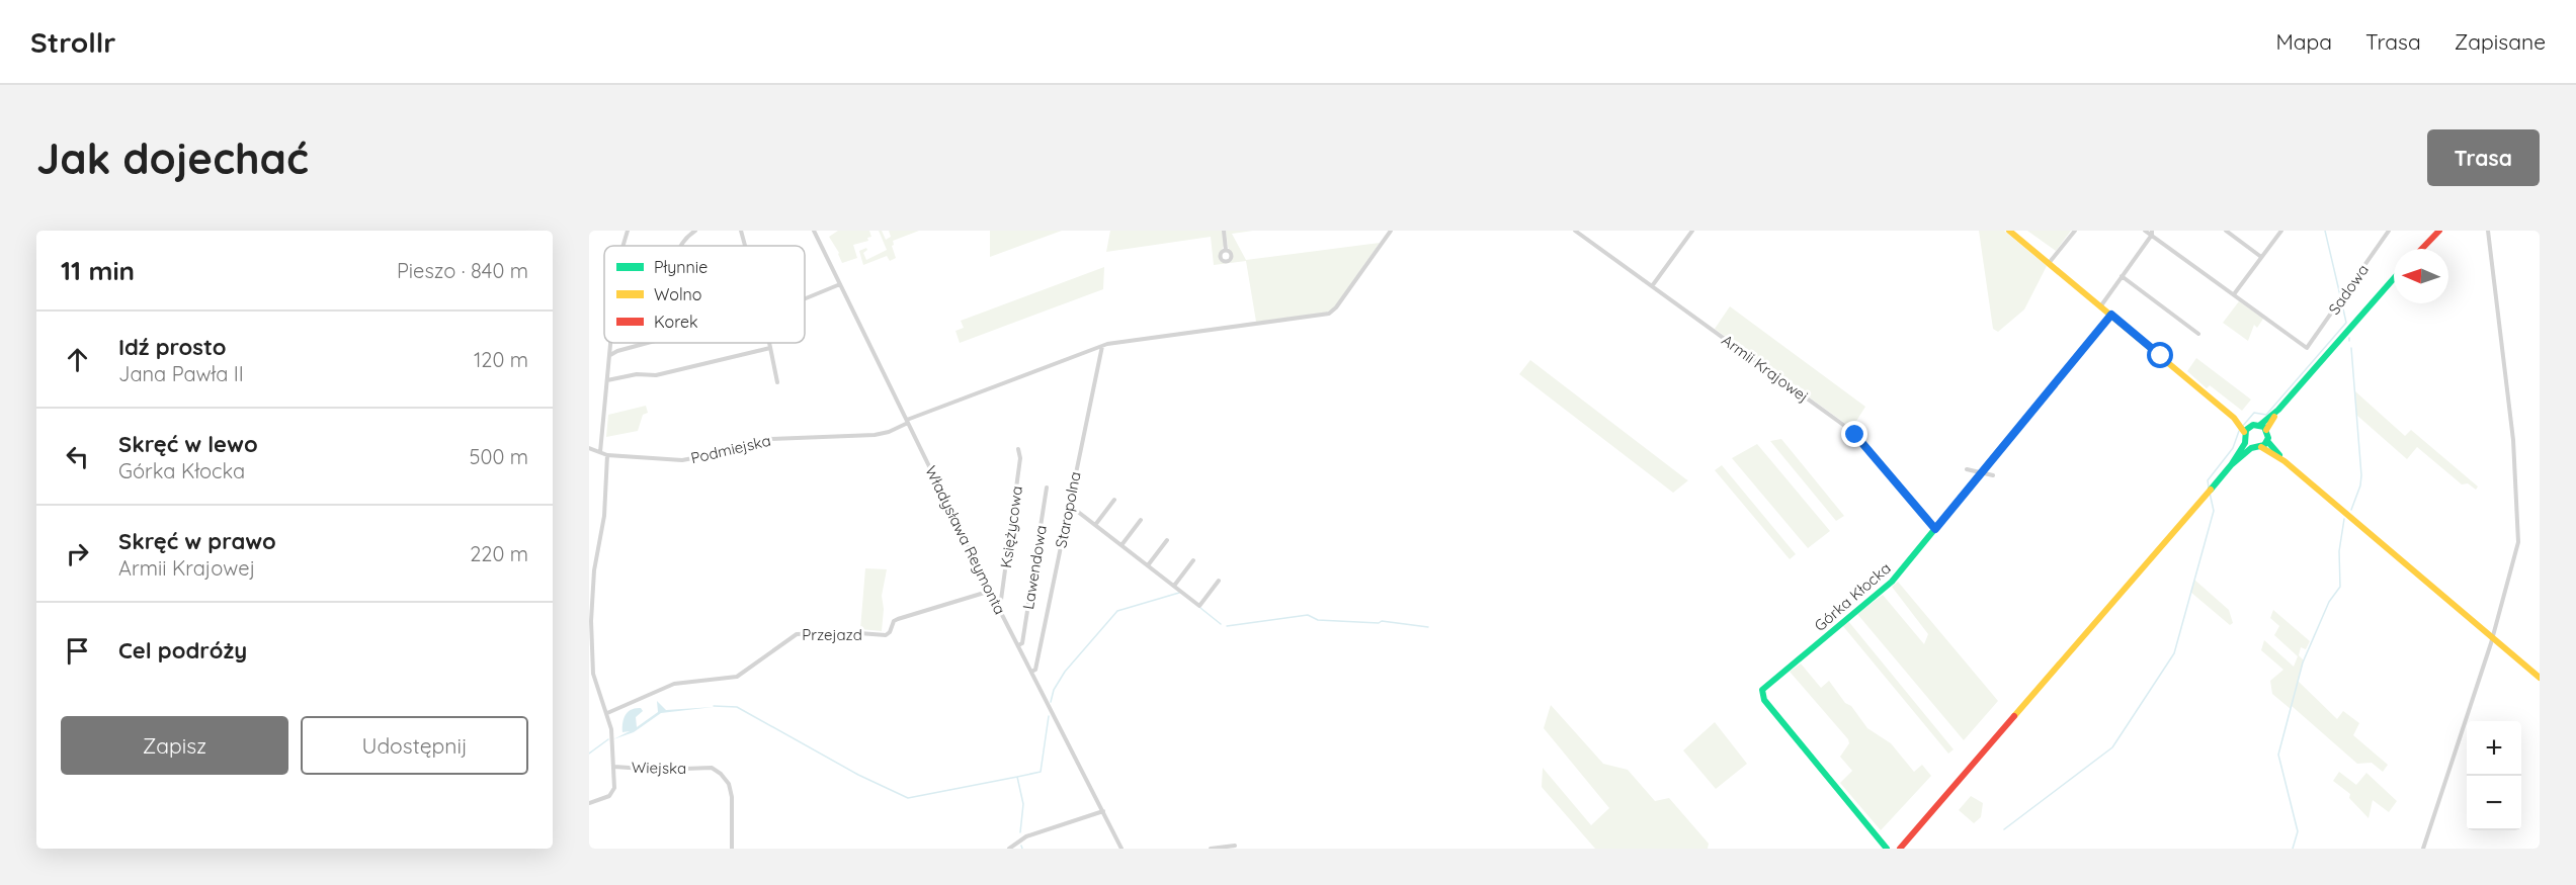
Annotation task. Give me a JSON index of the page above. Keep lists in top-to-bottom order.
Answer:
{
  "streets": {
    "main road": ["Górka Kłocka"],
    "street": [
      "Sadowa",
      "Armii Krajowej",
      "Podmiejska",
      "Staropolna",
      "Księżycowa",
      "Władysława Reymonta",
      "Lawendowa",
      "Przejazd",
      "Wiejska"
    ]
  },
  "crossings": [
    ["Armii Krajowej", "Górka Kłocka"],
    ["Podmiejska", "Staropolna"],
    ["Podmiejska", "Władysława Reymonta"],
    ["Podmiejska", "Wiejska"],
    ["Staropolna", "Władysława Reymonta"],
    ["Księżycowa", "Władysława Reymonta"],
    ["Władysława Reymonta", "Lawendowa"],
    ["Władysława Reymonta", "Przejazd"],
    ["Przejazd", "Wiejska"]
  ],
  "legend": ["Płynnie", "Wolno", "Korek"],
  "north": "left",
  "page": {
    "header": "Strollr",
    "nav": ["Mapa", "Trasa", "Zapisane"],
    "buttons": [
      "Trasa",
      ["Zapisz", "Udostępnij"]
    ],
    "title": "Jak dojechać",
    "heading": ["11 min", "Pieszo · 840 m"],
    "list": [
      ["Idź prosto", "Jana Pawła II", "120 m"],
      ["Skręć w lewo", "Górka Kłocka", "500 m"],
      ["Skręć w prawo", "Armii Krajowej", "220 m"],
      "Cel podróży"
    ],
    "map_buttons": ["+", "−"]
  }
}
